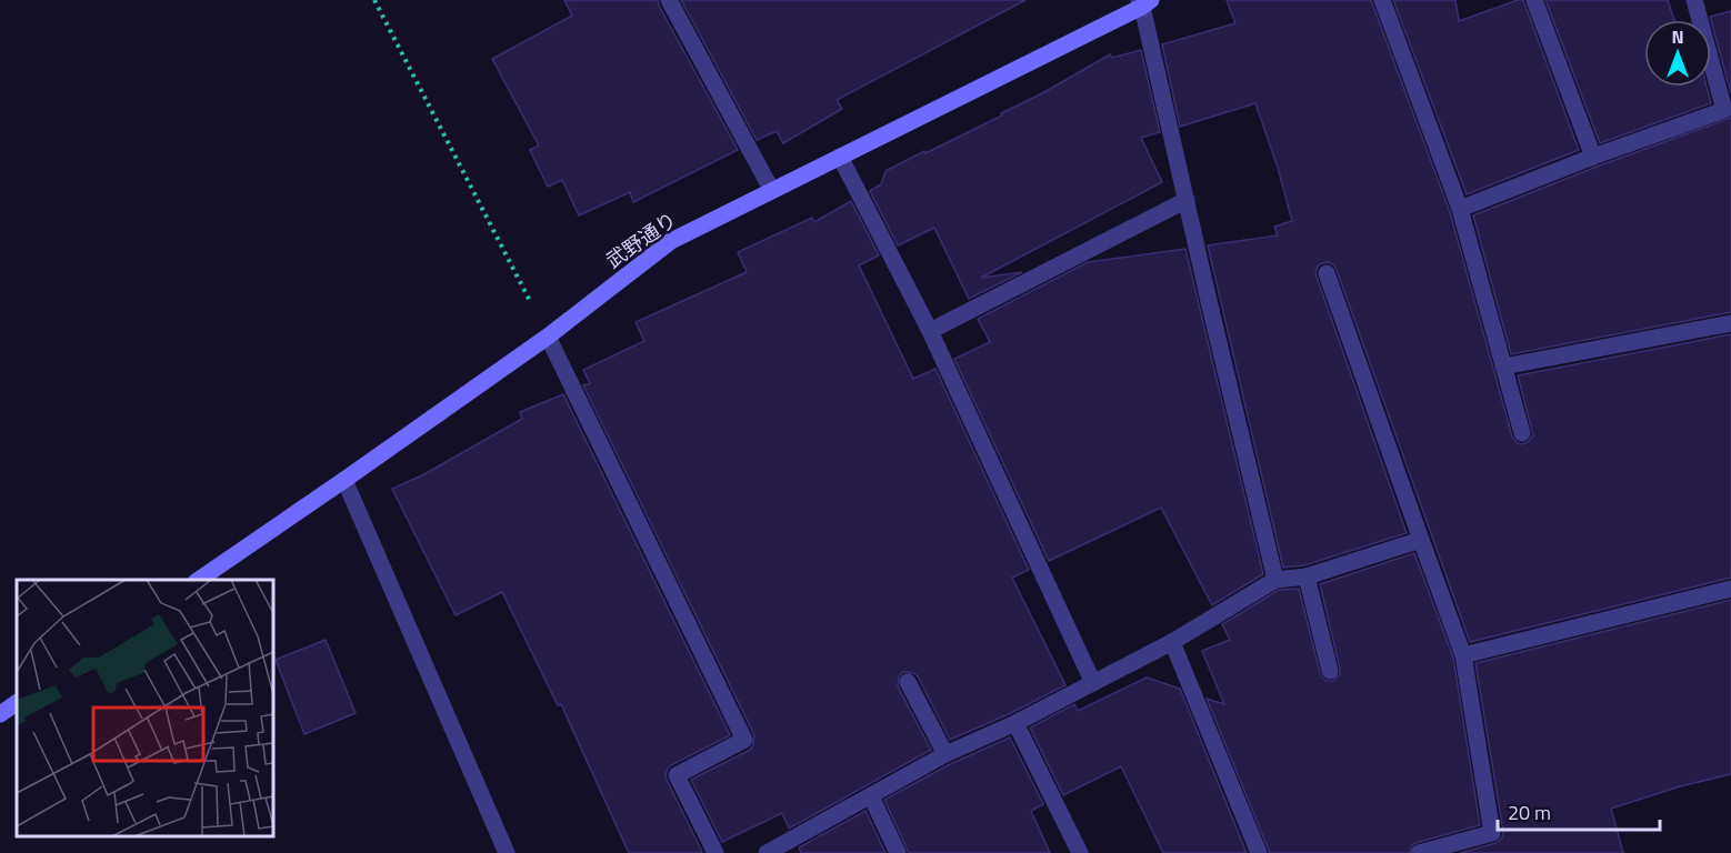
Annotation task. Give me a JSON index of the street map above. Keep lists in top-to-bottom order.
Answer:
{
  "streets": {
    "street": ["武野通り"]
  },
  "scale_bar": "20 m",
  "north": "top"
}
